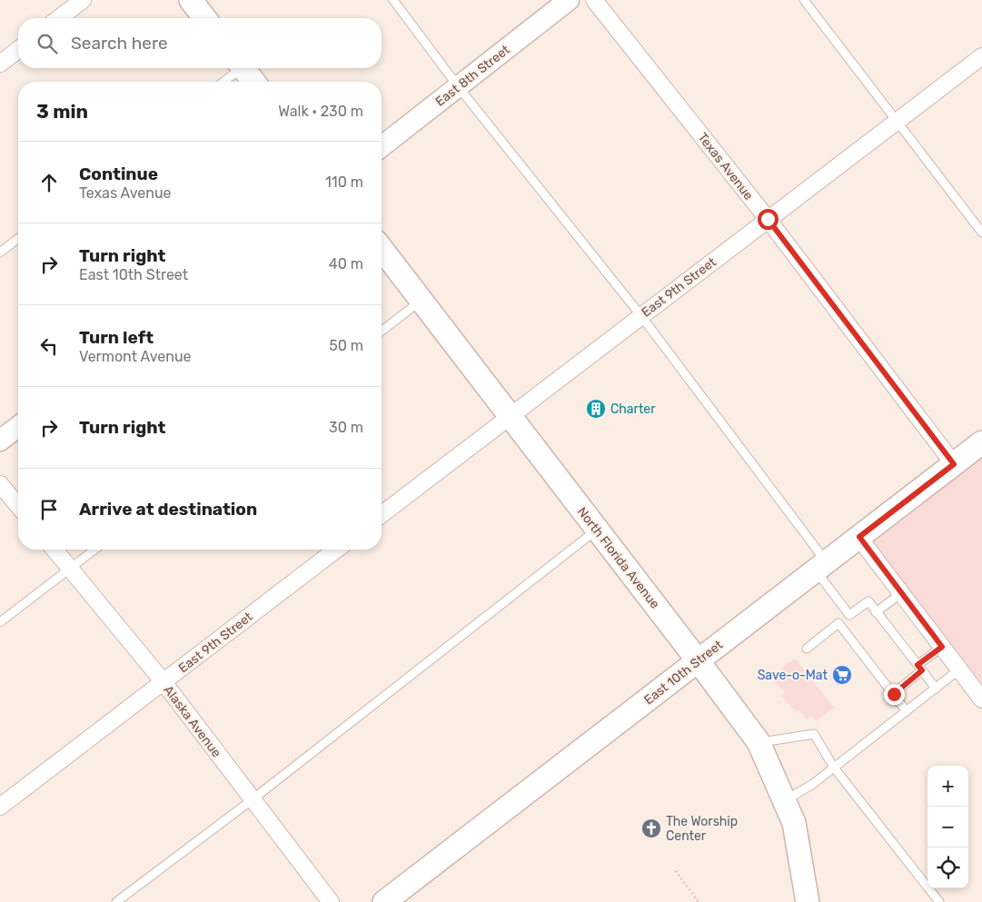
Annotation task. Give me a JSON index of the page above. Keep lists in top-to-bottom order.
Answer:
{
  "streets": {
    "main road": ["North Florida Avenue", "East 10th Street"],
    "street": [
      "East 8th Street",
      "Texas Avenue",
      "East 9th Street",
      "Alaska Avenue"
    ]
  },
  "crossings": [
    ["Texas Avenue", "East 9th Street"],
    ["Texas Avenue", "East 10th Street"],
    ["East 9th Street", "North Florida Avenue"],
    ["East 9th Street", "Alaska Avenue"],
    ["North Florida Avenue", "East 10th Street"]
  ],
  "places": {
    "building": ["Charter"],
    "supermarket": ["Save-o-Mat"],
    "church": ["The Worship Center"]
  },
  "page": {
    "search": "Search here",
    "heading": ["3 min", "Walk · 230 m"],
    "list": [
      ["Continue", "Texas Avenue", "110 m"],
      ["Turn right", "East 10th Street", "40 m"],
      ["Turn left", "Vermont Avenue", "50 m"],
      ["Turn right", "30 m"],
      "Arrive at destination"
    ],
    "map_buttons": ["+", "−"]
  }
}
